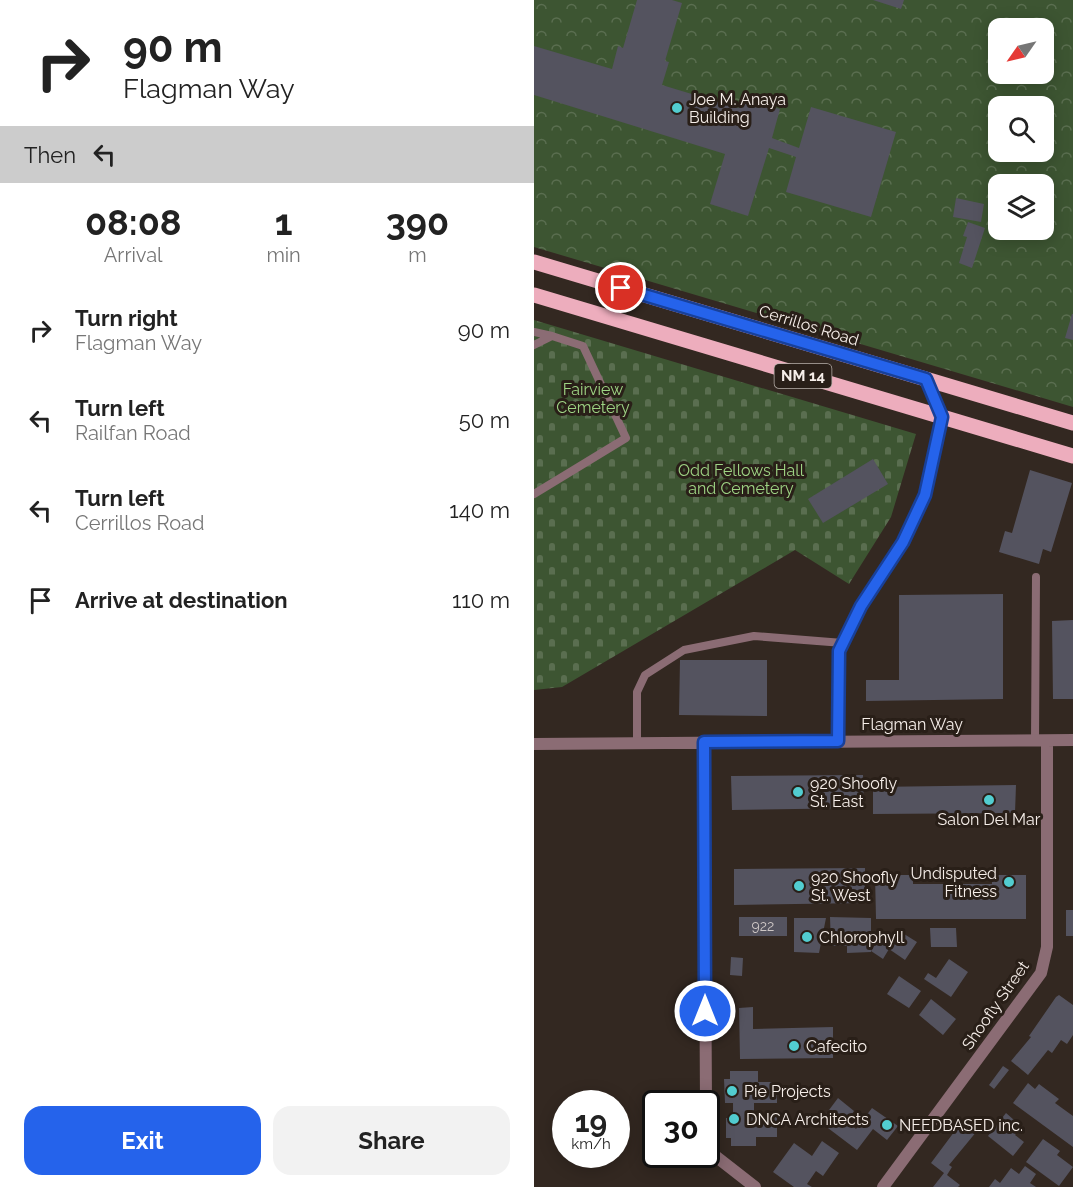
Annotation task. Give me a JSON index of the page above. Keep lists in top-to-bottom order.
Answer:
{
  "streets": {
    "main road": ["Cerrillos Road", "NM 14"],
    "street": ["Flagman Way", "Shoofly Street"]
  },
  "crossings": [
    ["Flagman Way", "Shoofly Street"]
  ],
  "parks": ["Fairview Cemetery", "Odd Fellows Hall and Cemetery"],
  "places": [
    "Joe M. Anaya Building",
    "920 Shoofly St. East",
    "Salon Del Mar",
    "Undisputed Fitness",
    "920 Shoofly St. West",
    "Chlorophyll",
    "Cafecito",
    "Pie Projects",
    "DNCA Architects",
    "NEEDBASED inc."
  ],
  "house_numbers": ["922"],
  "north": "bottom left",
  "page": {
    "turn": ["90 m", "Flagman Way"],
    "then": "Then",
    "eta": [
      "08:08",
      "Arrival",
      "1",
      "min",
      "390",
      "m"
    ],
    "list": [
      {
        "name": "Turn right",
        "note": "Flagman Way",
        "value": "90 m"
      },
      {
        "name": "Turn left",
        "note": "Railfan Road",
        "value": "50 m"
      },
      {
        "name": "Turn left",
        "note": "Cerrillos Road",
        "value": "140 m"
      },
      {
        "name": "Arrive at destination",
        "value": "110 m"
      }
    ],
    "speed": "19 km/h",
    "limit": "30",
    "buttons": ["Exit", "Share"]
  }
}
